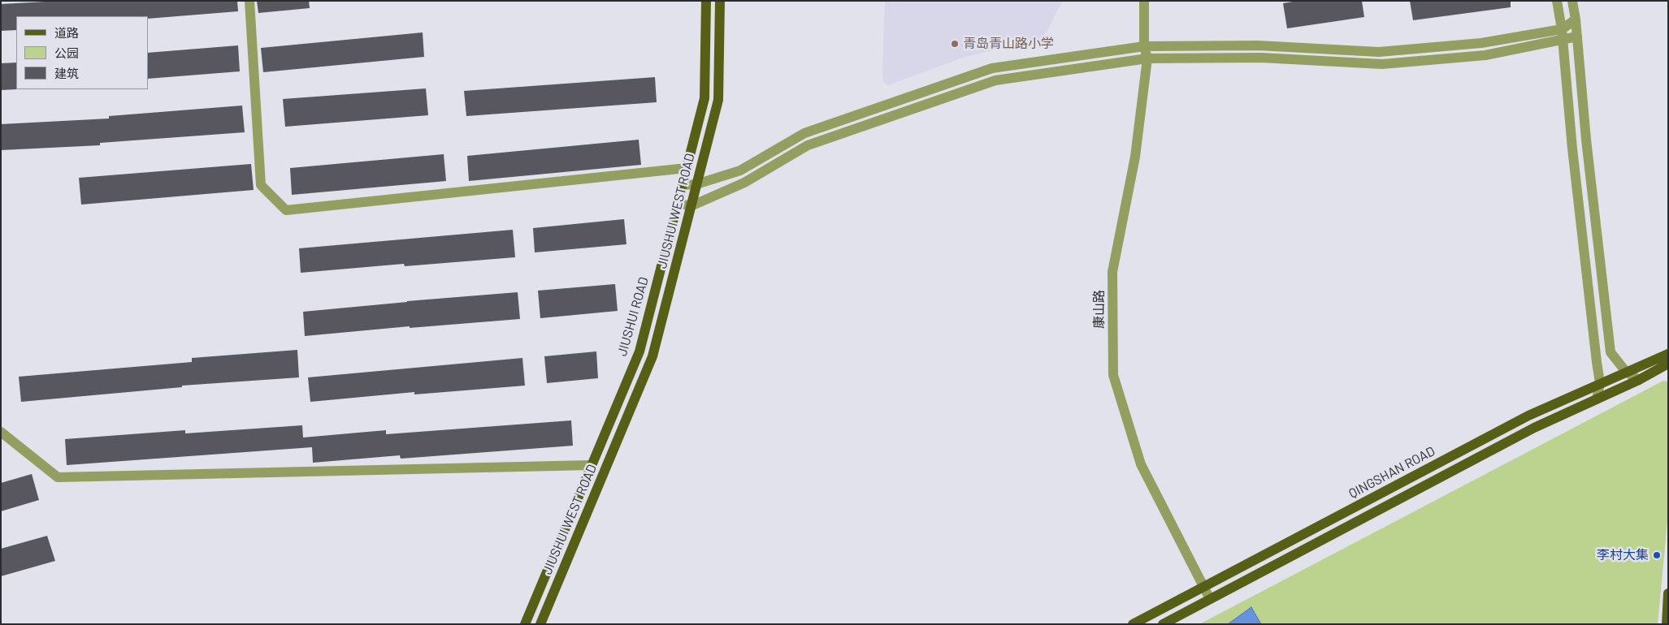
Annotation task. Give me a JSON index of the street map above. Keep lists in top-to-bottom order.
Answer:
{
  "streets": {
    "main road": ["JIUSHUI WEST ROAD", "JIUSHUI ROAD", "QINGSHAN ROAD"],
    "street": ["康山路"]
  },
  "crossings": [
    ["康山路", "QINGSHAN ROAD"]
  ],
  "places": ["青岛青山路小学", "李村大集"],
  "legend": ["道路", "公园", "建筑"]
}
